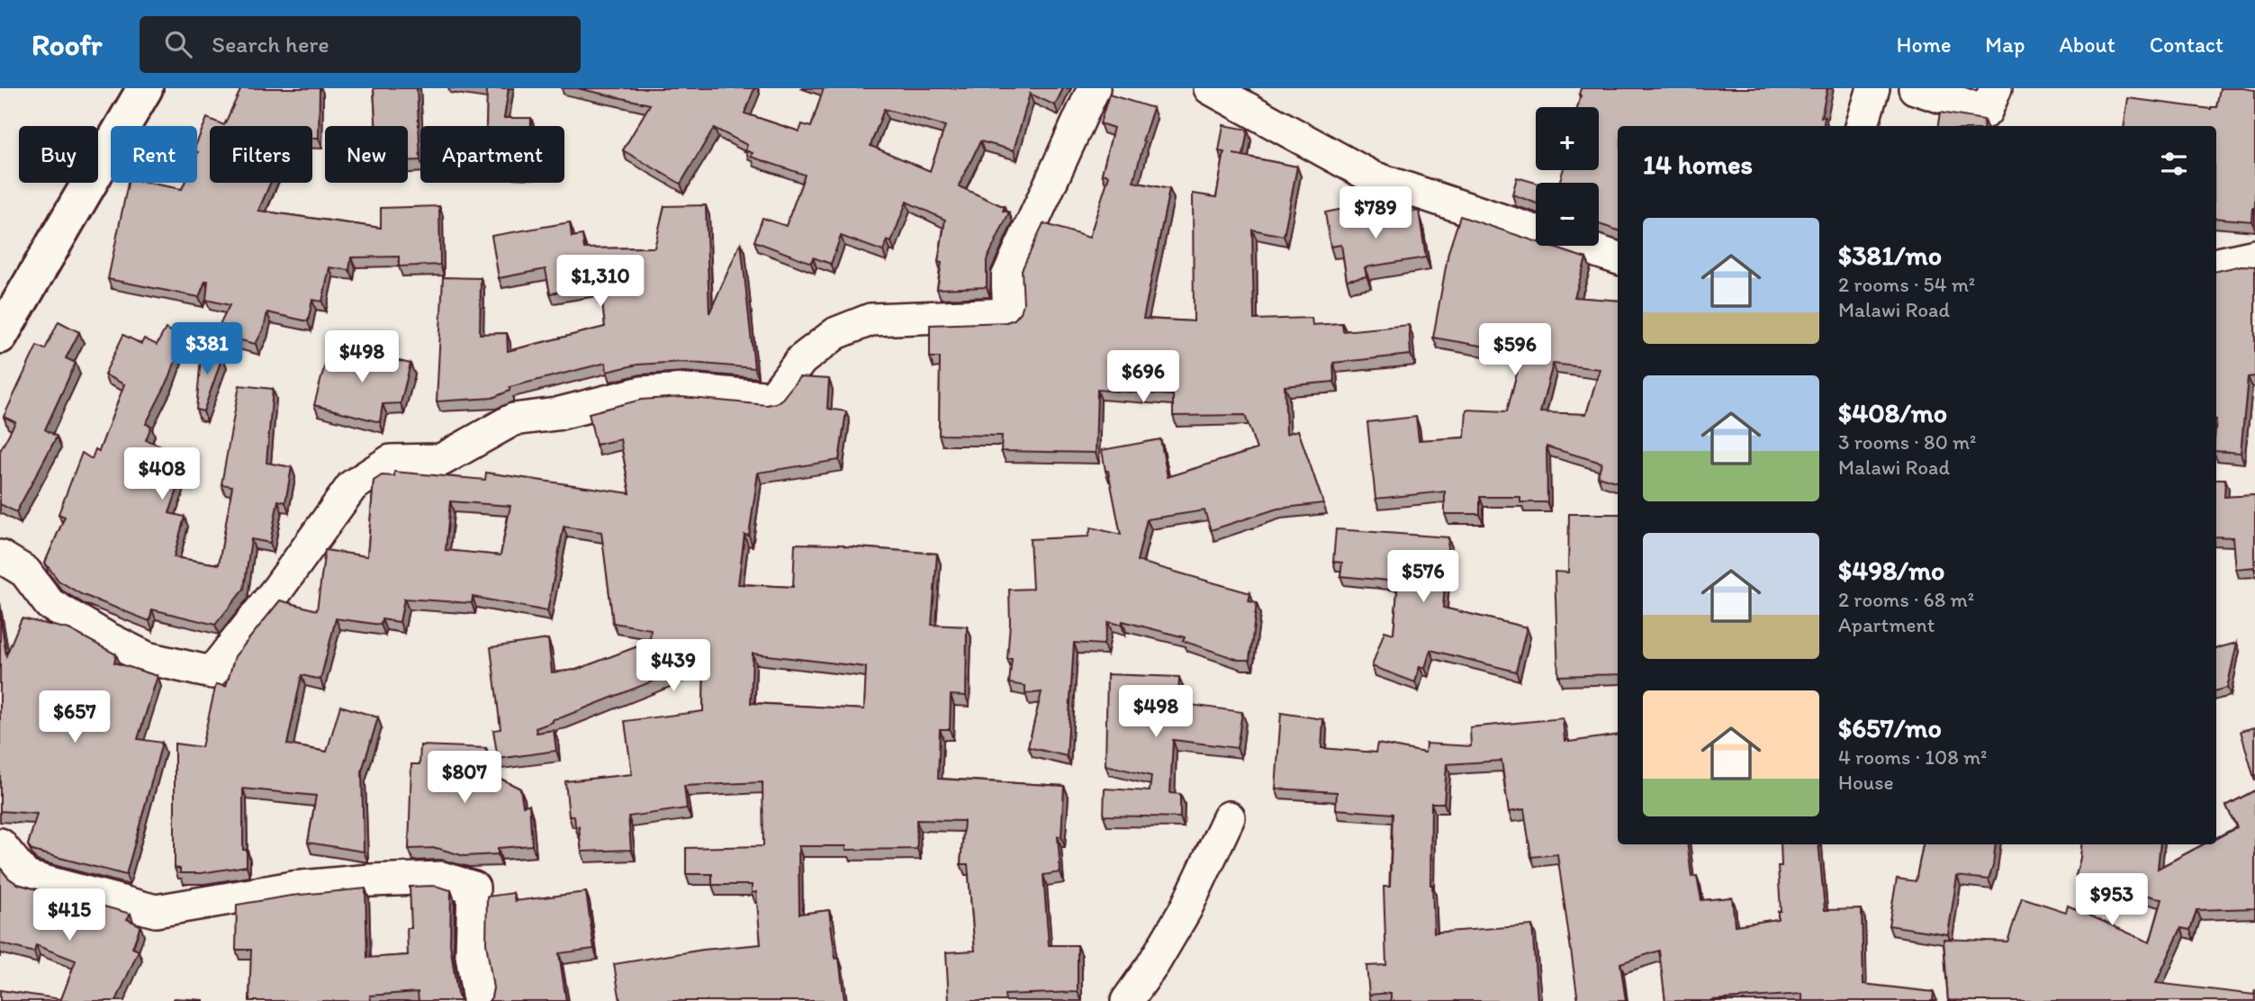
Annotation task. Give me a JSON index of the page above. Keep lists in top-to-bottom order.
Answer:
{
  "page": {
    "header": "Roofr",
    "search": "Search here",
    "nav": [
      "Home",
      "Map",
      "About",
      "Contact"
    ],
    "map_buttons": ["+", "−"],
    "chip": [
      "Buy",
      "Rent",
      "Filters",
      "New",
      "Apartment"
    ],
    "heading": "14 homes",
    "price": [
      "$789",
      "$1,310",
      "$381",
      "$596",
      "$498",
      "$696",
      "$408",
      "$576",
      "$439",
      "$498",
      "$657",
      "$807",
      "$953",
      "$415"
    ],
    "list": [
      {
        "name": "$381/mo",
        "note": "2 rooms · 54 m² · Malawi Road"
      },
      {
        "name": "$408/mo",
        "note": "3 rooms · 80 m² · Malawi Road"
      },
      {
        "name": "$498/mo",
        "note": "2 rooms · 68 m² · Apartment"
      },
      {
        "name": "$657/mo",
        "note": "4 rooms · 108 m² · House"
      }
    ]
  }
}
